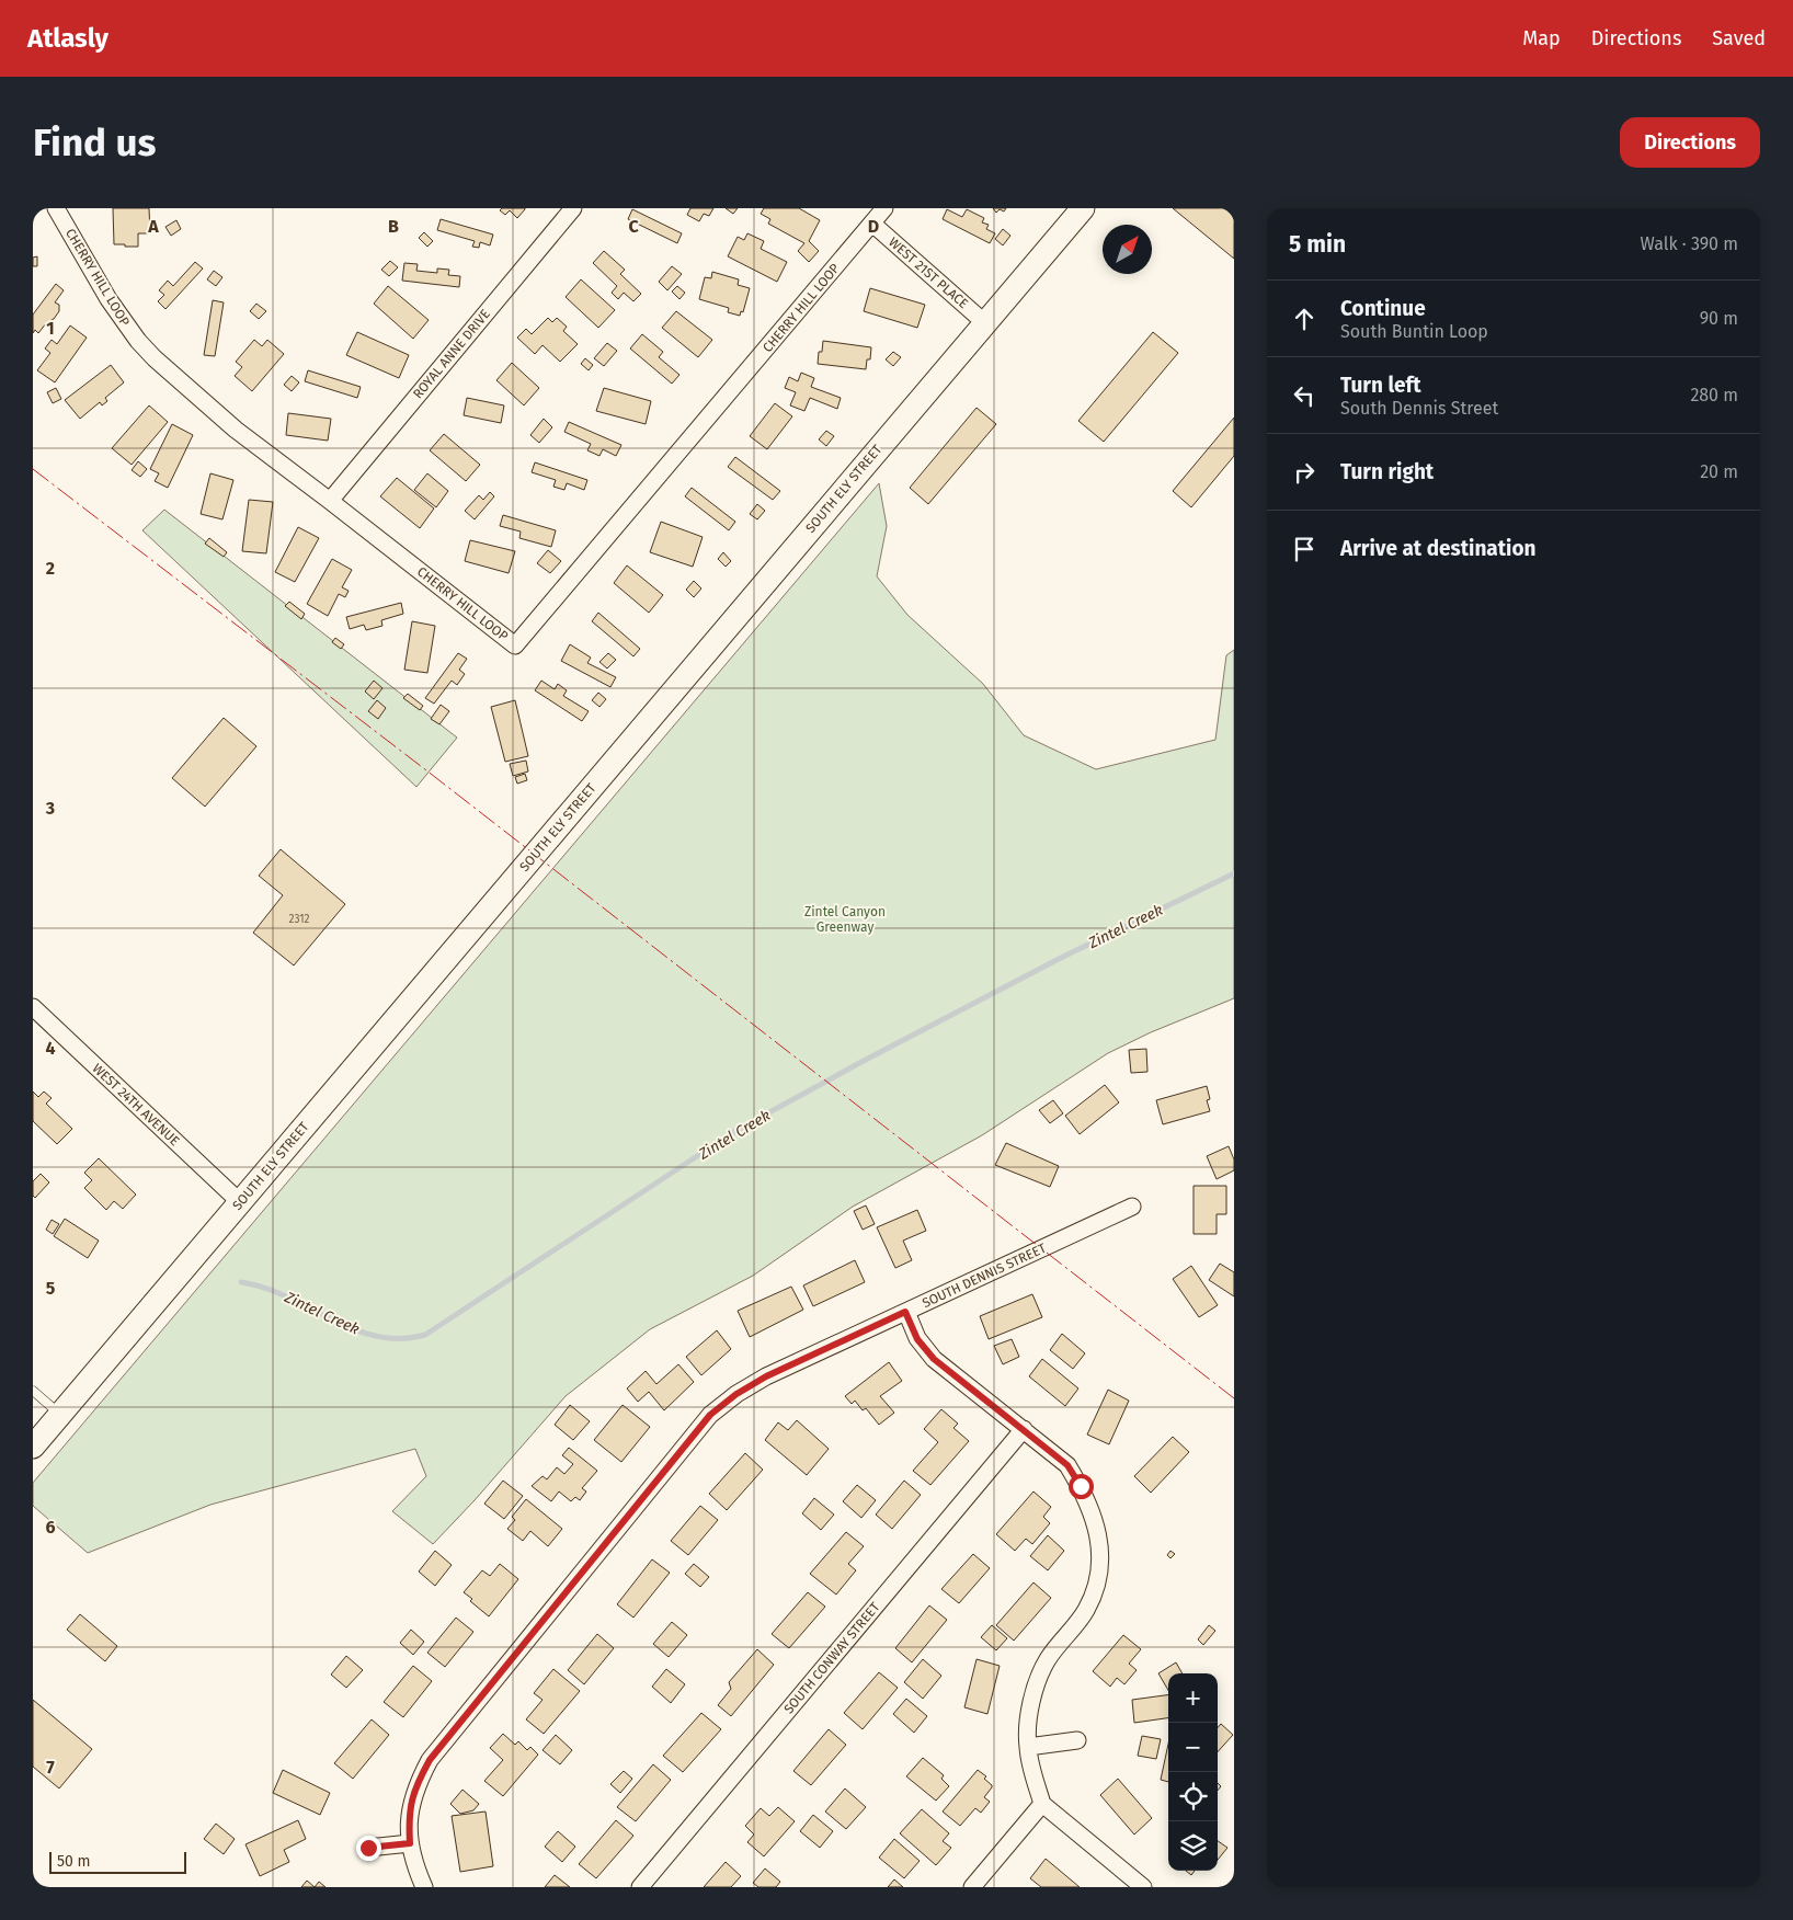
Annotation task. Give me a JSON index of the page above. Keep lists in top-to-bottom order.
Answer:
{
  "streets": {
    "street": [
      "WEST 21ST PLACE",
      "CHERRY HILL LOOP",
      "ROYAL ANNE DRIVE",
      "SOUTH ELY STREET",
      "WEST 24TH AVENUE",
      "SOUTH DENNIS STREET",
      "SOUTH CONWAY STREET"
    ]
  },
  "crossings": [
    ["WEST 21ST PLACE", "CHERRY HILL LOOP"],
    ["WEST 21ST PLACE", "SOUTH ELY STREET"],
    ["CHERRY HILL LOOP", "ROYAL ANNE DRIVE"],
    ["SOUTH ELY STREET", "WEST 24TH AVENUE"]
  ],
  "water": ["Zintel Creek"],
  "parks": ["Zintel Canyon Greenway"],
  "house_numbers": ["2312"],
  "scale_bar": "50 m",
  "north": "top right",
  "page": {
    "header": "Atlasly",
    "nav": ["Map", "Directions", "Saved"],
    "buttons": "Directions",
    "title": "Find us",
    "heading": ["5 min", "Walk · 390 m"],
    "list": [
      ["Continue", "South Buntin Loop", "90 m"],
      ["Turn left", "South Dennis Street", "280 m"],
      ["Turn right", "20 m"],
      "Arrive at destination"
    ],
    "map_buttons": ["+", "−"],
    "scale": "50 m"
  },
  "grid": {
    "columns": [
      "A",
      "B",
      "C",
      "D"
    ],
    "rows": [
      "1",
      "2",
      "3",
      "4",
      "5",
      "6",
      "7"
    ]
  }
}
